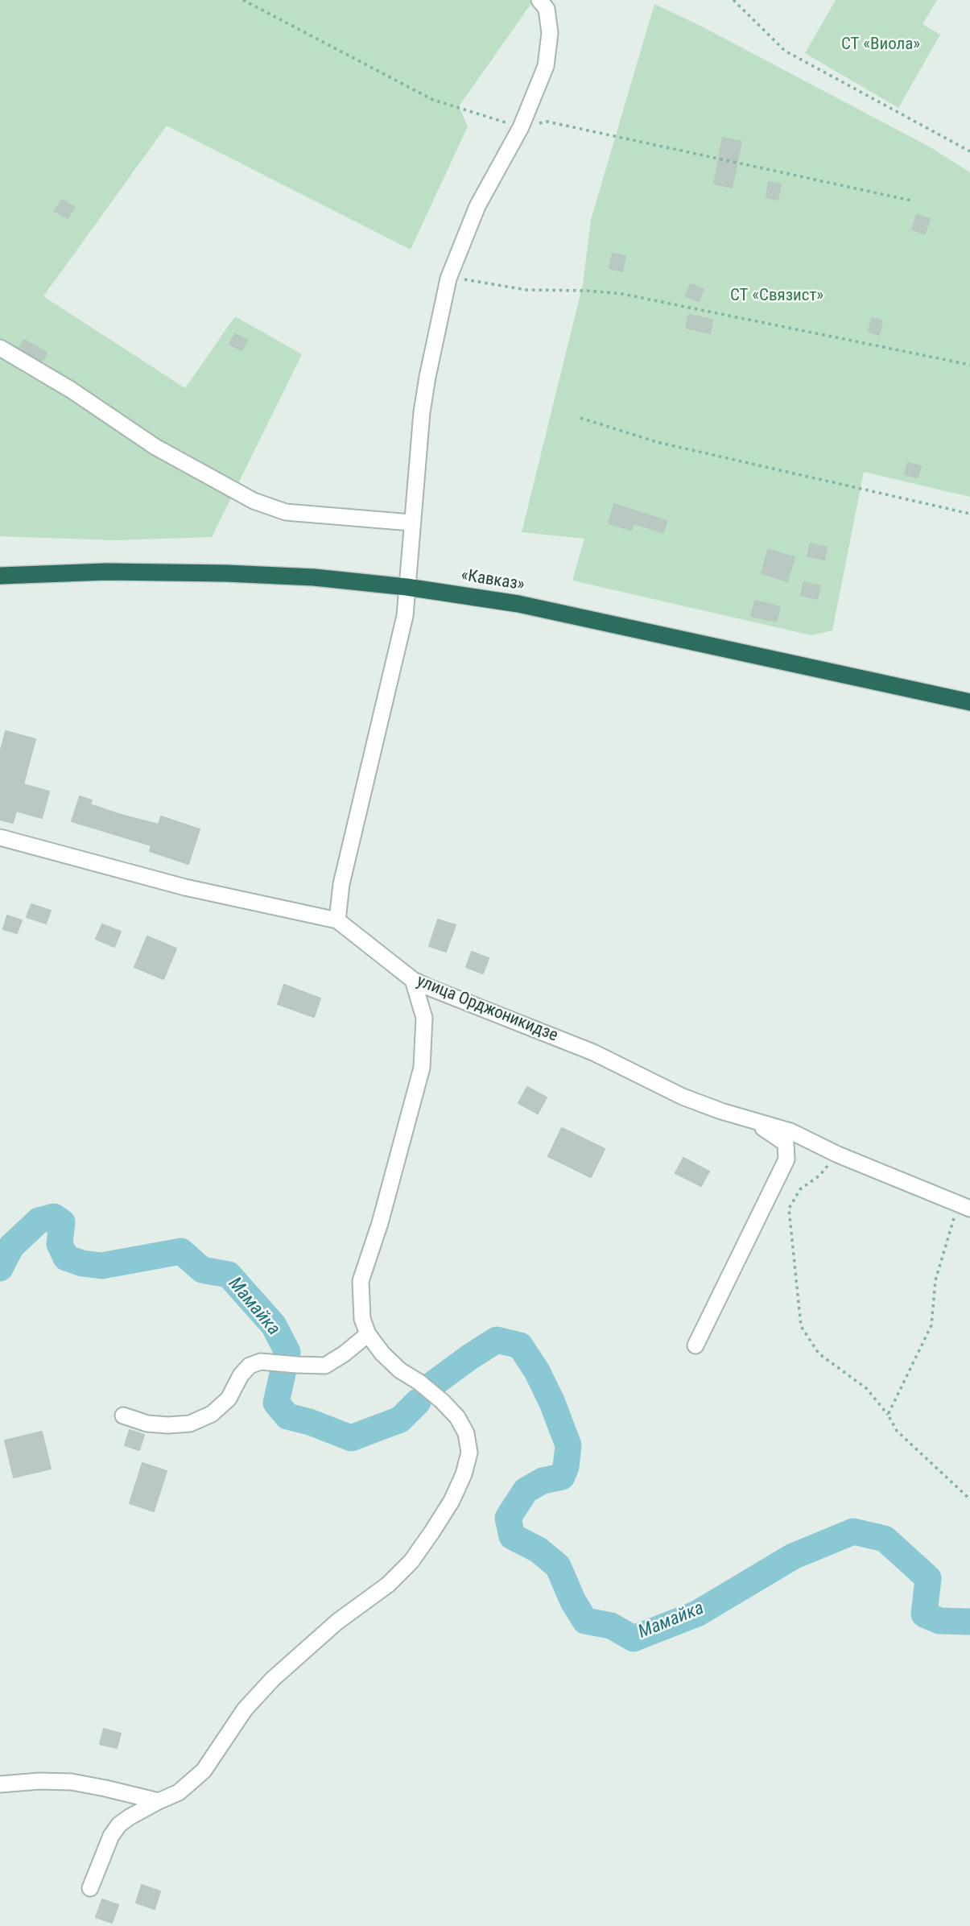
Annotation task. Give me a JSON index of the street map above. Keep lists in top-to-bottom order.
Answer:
{
  "streets": {
    "highway": ["«Кавказ»"],
    "street": ["улица Орджоникидзе"]
  },
  "water": ["Мамайка"],
  "parks": ["СТ «Виола»", "СТ «Связист»"]
}
